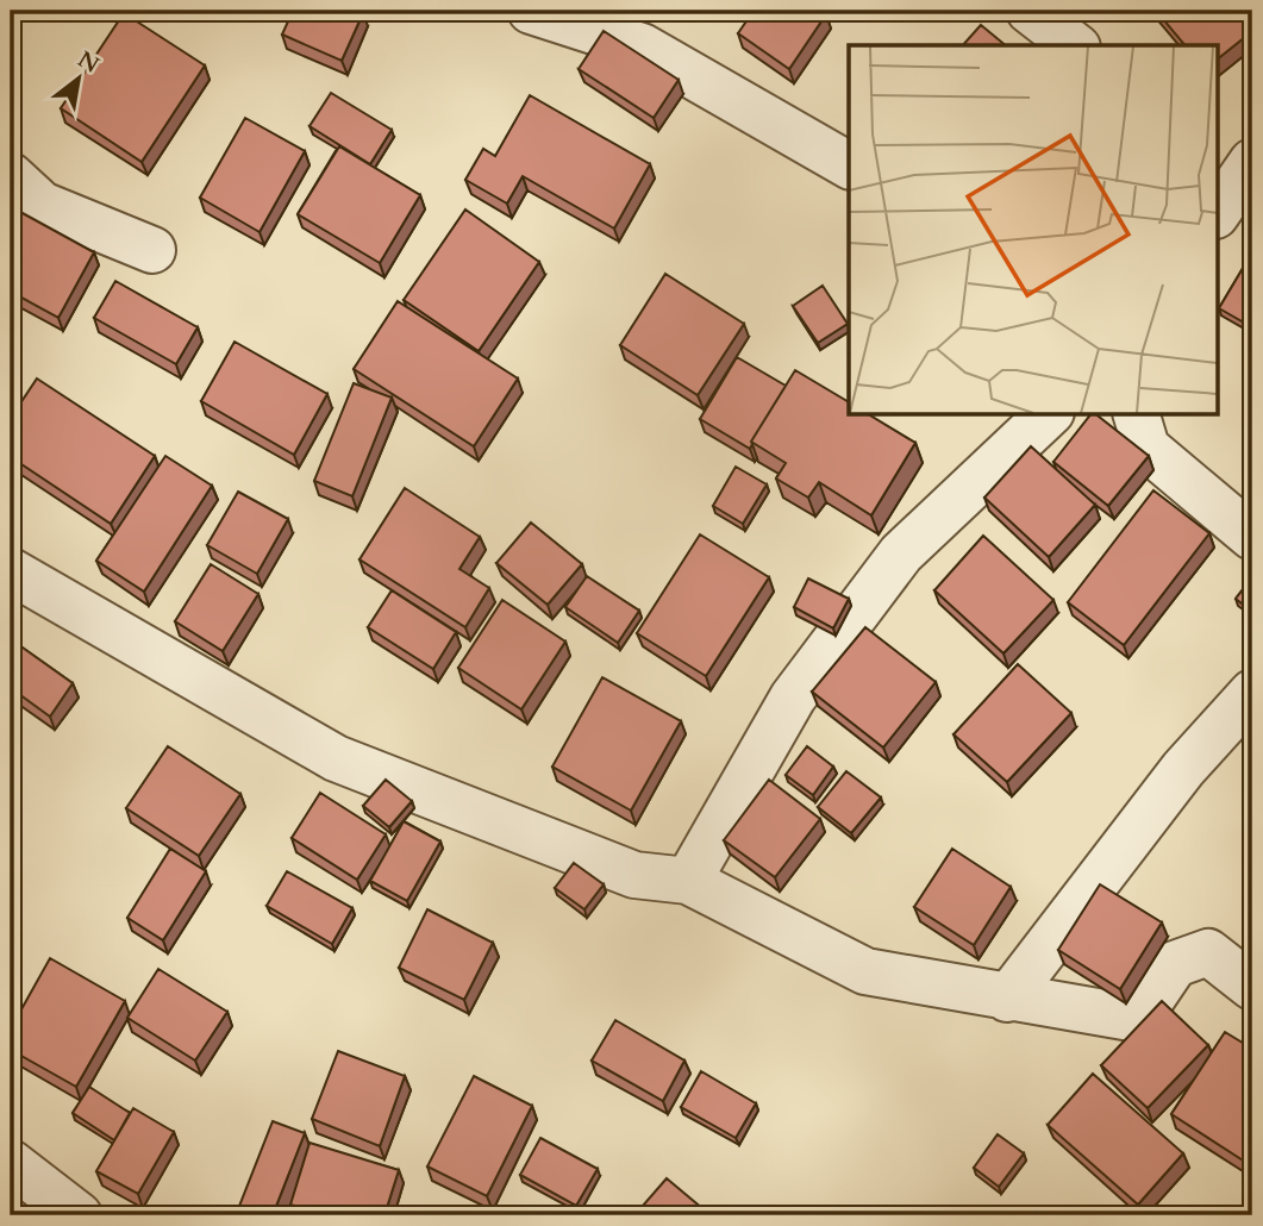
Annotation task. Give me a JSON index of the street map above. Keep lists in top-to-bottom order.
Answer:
{
  "north": "top right"
}
